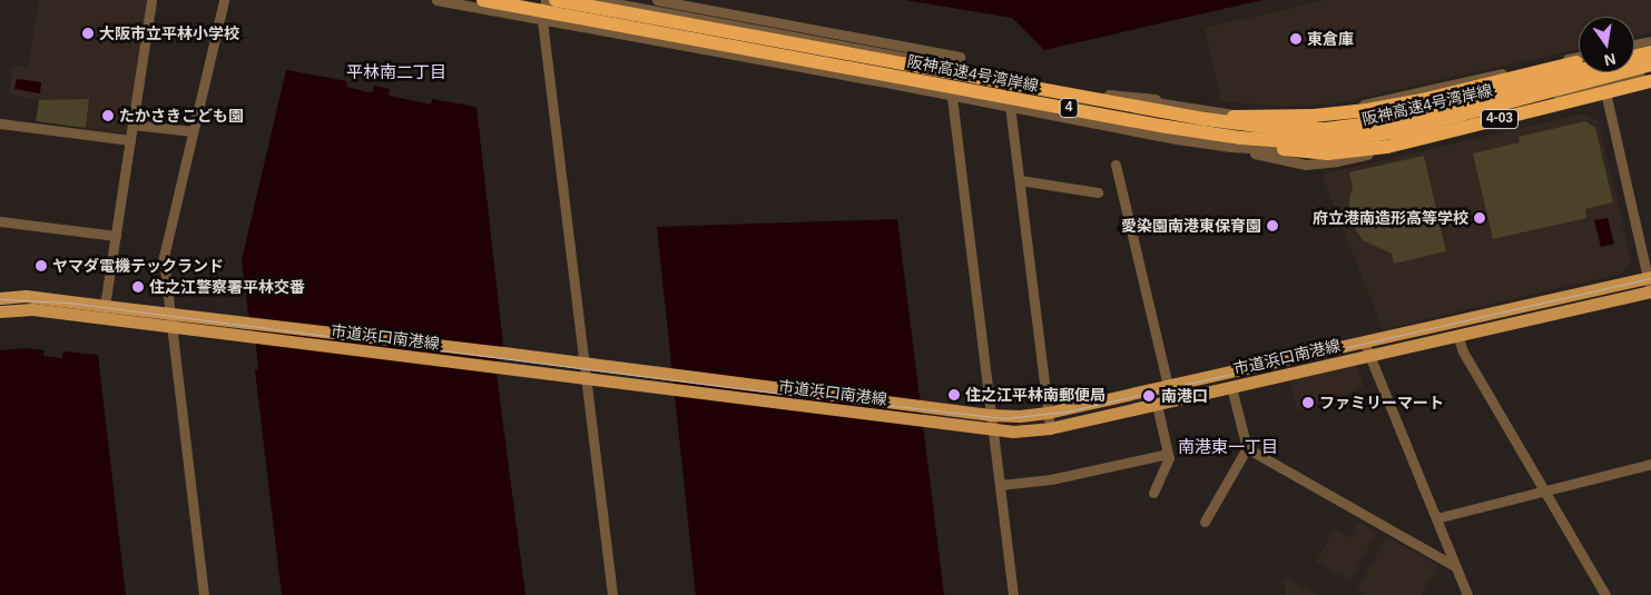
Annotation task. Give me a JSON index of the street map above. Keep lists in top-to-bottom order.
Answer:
{
  "streets": {
    "highway": ["阪神高速4号湾岸線", "4", "4-03"],
    "main road": ["市道浜口南港線"]
  },
  "crossings": [
    ["阪神高速4号湾岸線", "4-03"]
  ],
  "districts": ["平林南二丁目", "南港東一丁目"],
  "places": [
    "大阪市立平林小学校",
    "東倉庫",
    "たかさきこども園",
    "府立港南造形高等学校",
    "愛染園南港東保育園",
    "ヤマダ電機テックランド",
    "住之江警察署平林交番",
    "住之江平林南郵便局",
    "南港口",
    "ファミリーマート"
  ],
  "north": "bottom"
}
